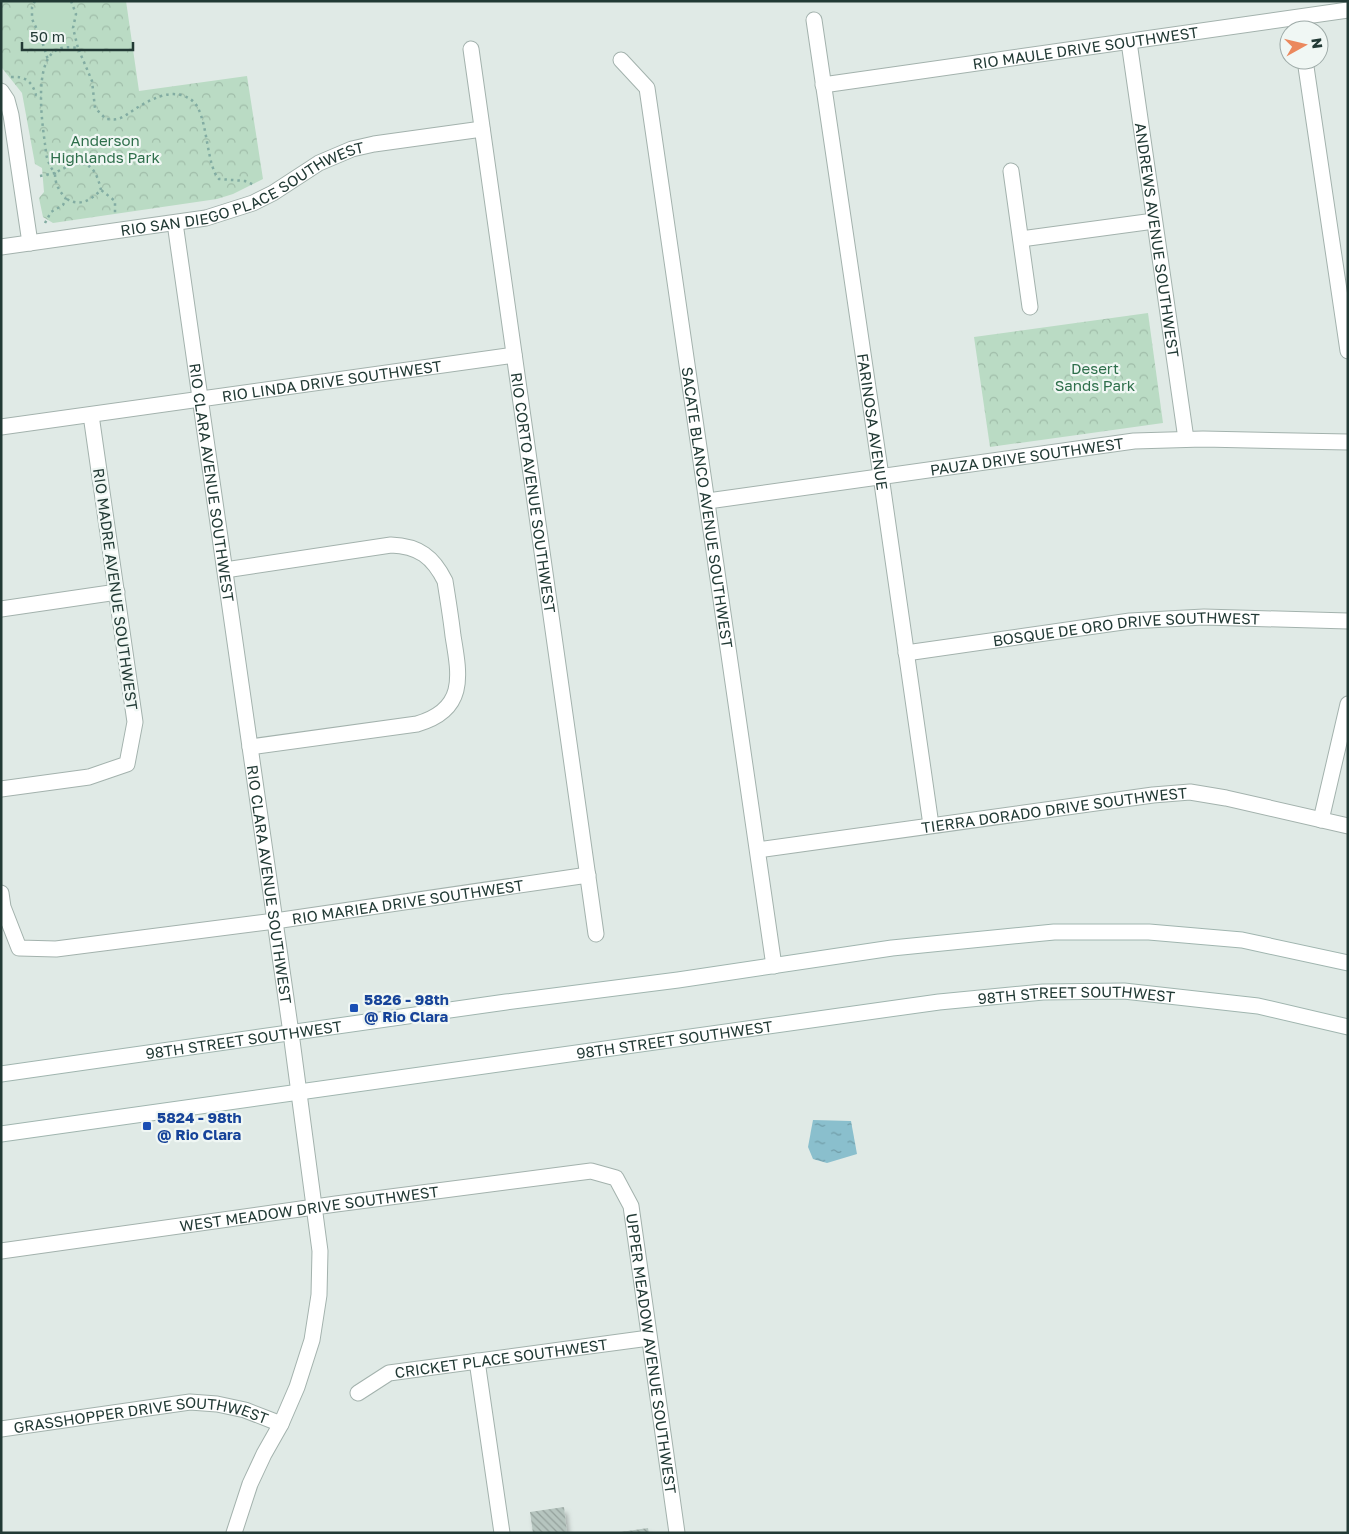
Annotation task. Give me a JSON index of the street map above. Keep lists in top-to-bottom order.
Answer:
{
  "streets": {
    "street": [
      "RIO MAULE DRIVE SOUTHWEST",
      "RIO SAN DIEGO PLACE SOUTHWEST",
      "ANDREWS AVENUE SOUTHWEST",
      "RIO LINDA DRIVE SOUTHWEST",
      "FARINOSA AVENUE",
      "PAUZA DRIVE SOUTHWEST",
      "RIO CLARA AVENUE SOUTHWEST",
      "RIO CORTO AVENUE SOUTHWEST",
      "SACATE BLANCO AVENUE SOUTHWEST",
      "RIO MADRE AVENUE SOUTHWEST",
      "BOSQUE DE ORO DRIVE SOUTHWEST",
      "TIERRA DORADO DRIVE SOUTHWEST",
      "RIO MARIEA DRIVE SOUTHWEST",
      "98TH STREET SOUTHWEST",
      "WEST MEADOW DRIVE SOUTHWEST",
      "UPPER MEADOW AVENUE SOUTHWEST",
      "CRICKET PLACE SOUTHWEST",
      "GRASSHOPPER DRIVE SOUTHWEST"
    ]
  },
  "crossings": [
    ["RIO MAULE DRIVE SOUTHWEST", "ANDREWS AVENUE SOUTHWEST"],
    ["RIO MAULE DRIVE SOUTHWEST", "FARINOSA AVENUE"],
    ["RIO SAN DIEGO PLACE SOUTHWEST", "RIO CLARA AVENUE SOUTHWEST"],
    ["RIO SAN DIEGO PLACE SOUTHWEST", "RIO CORTO AVENUE SOUTHWEST"],
    ["ANDREWS AVENUE SOUTHWEST", "PAUZA DRIVE SOUTHWEST"],
    ["RIO LINDA DRIVE SOUTHWEST", "RIO CLARA AVENUE SOUTHWEST"],
    ["RIO LINDA DRIVE SOUTHWEST", "RIO CORTO AVENUE SOUTHWEST"],
    ["RIO LINDA DRIVE SOUTHWEST", "RIO MADRE AVENUE SOUTHWEST"],
    ["FARINOSA AVENUE", "PAUZA DRIVE SOUTHWEST"],
    ["FARINOSA AVENUE", "BOSQUE DE ORO DRIVE SOUTHWEST"],
    ["FARINOSA AVENUE", "TIERRA DORADO DRIVE SOUTHWEST"],
    ["PAUZA DRIVE SOUTHWEST", "SACATE BLANCO AVENUE SOUTHWEST"],
    ["RIO CLARA AVENUE SOUTHWEST", "RIO MARIEA DRIVE SOUTHWEST"],
    ["RIO CLARA AVENUE SOUTHWEST", "98TH STREET SOUTHWEST"],
    ["RIO CLARA AVENUE SOUTHWEST", "WEST MEADOW DRIVE SOUTHWEST"],
    ["RIO CLARA AVENUE SOUTHWEST", "GRASSHOPPER DRIVE SOUTHWEST"],
    ["RIO CORTO AVENUE SOUTHWEST", "RIO MARIEA DRIVE SOUTHWEST"],
    ["SACATE BLANCO AVENUE SOUTHWEST", "TIERRA DORADO DRIVE SOUTHWEST"],
    ["SACATE BLANCO AVENUE SOUTHWEST", "98TH STREET SOUTHWEST"],
    ["WEST MEADOW DRIVE SOUTHWEST", "UPPER MEADOW AVENUE SOUTHWEST"],
    ["UPPER MEADOW AVENUE SOUTHWEST", "CRICKET PLACE SOUTHWEST"]
  ],
  "parks": ["Anderson Highlands Park", "Desert Sands Park"],
  "places": {
    "transit": ["5826 - 98th @ Rio Clara", "5824 - 98th @ Rio Clara"]
  },
  "scale_bar": "50 m",
  "north": "right"
}
